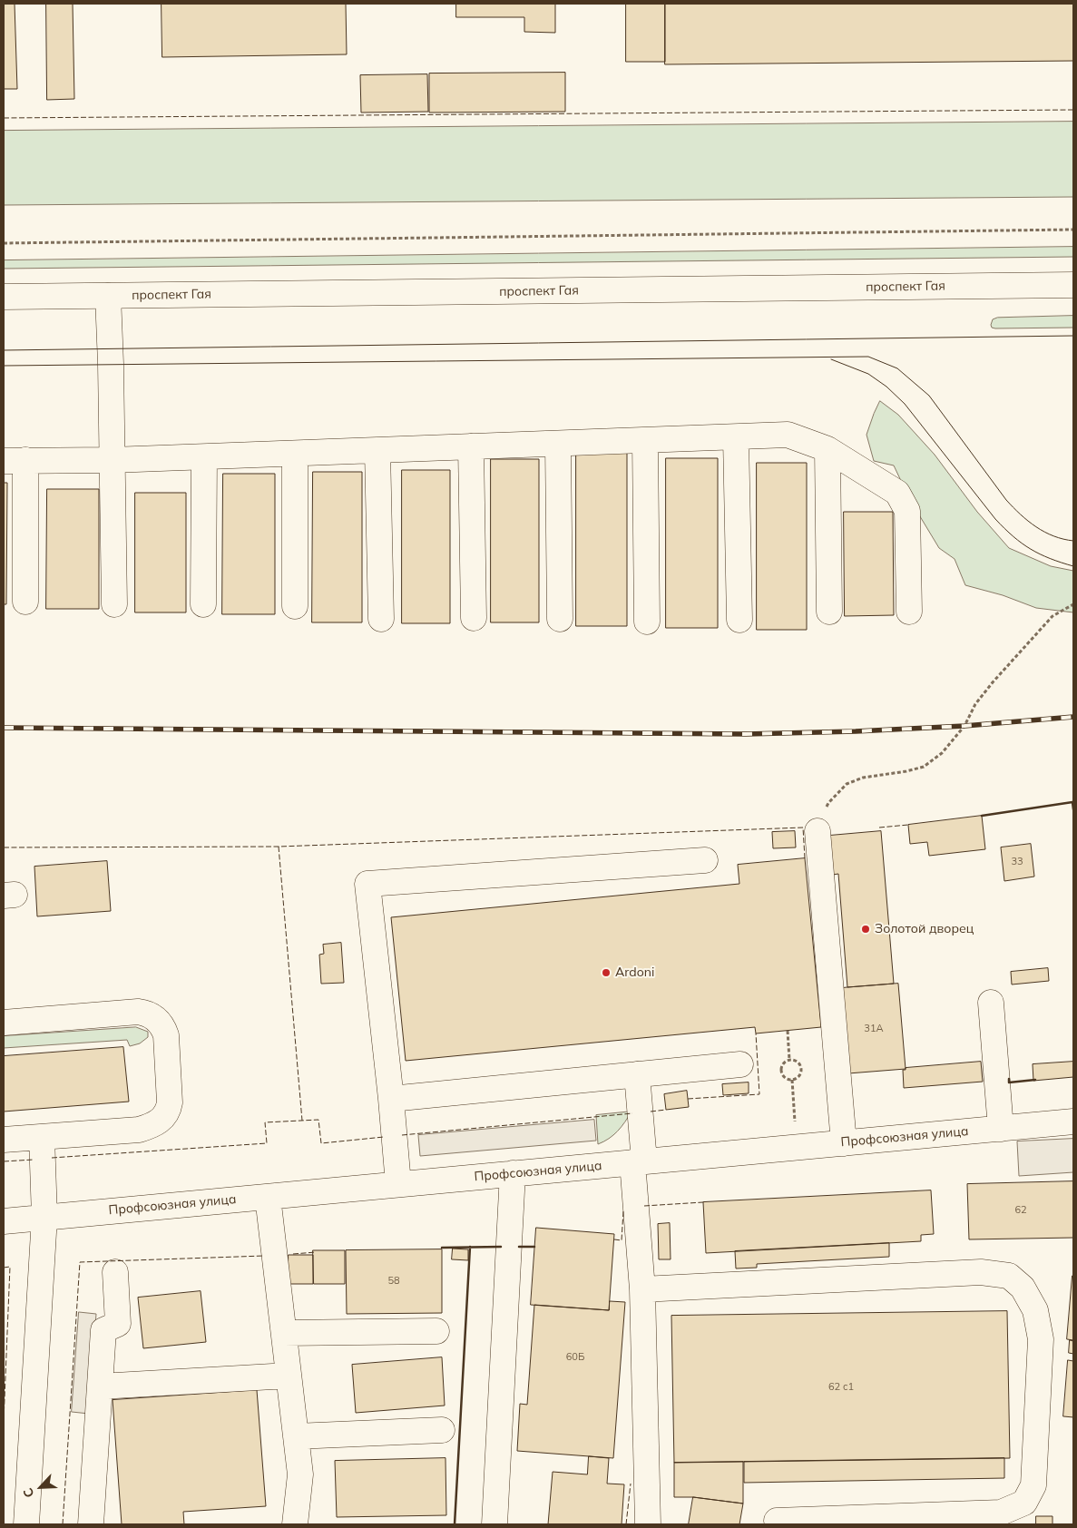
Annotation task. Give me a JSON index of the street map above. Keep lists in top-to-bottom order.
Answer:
{
  "streets": {
    "street": ["проспект Гая", "Профсоюзная улица"]
  },
  "places": ["Золотой дворец", "Ardoni"],
  "house_numbers": [
    "33",
    "31А",
    "62",
    "58",
    "60Б",
    "62 с1"
  ],
  "north": "bottom left"
}
